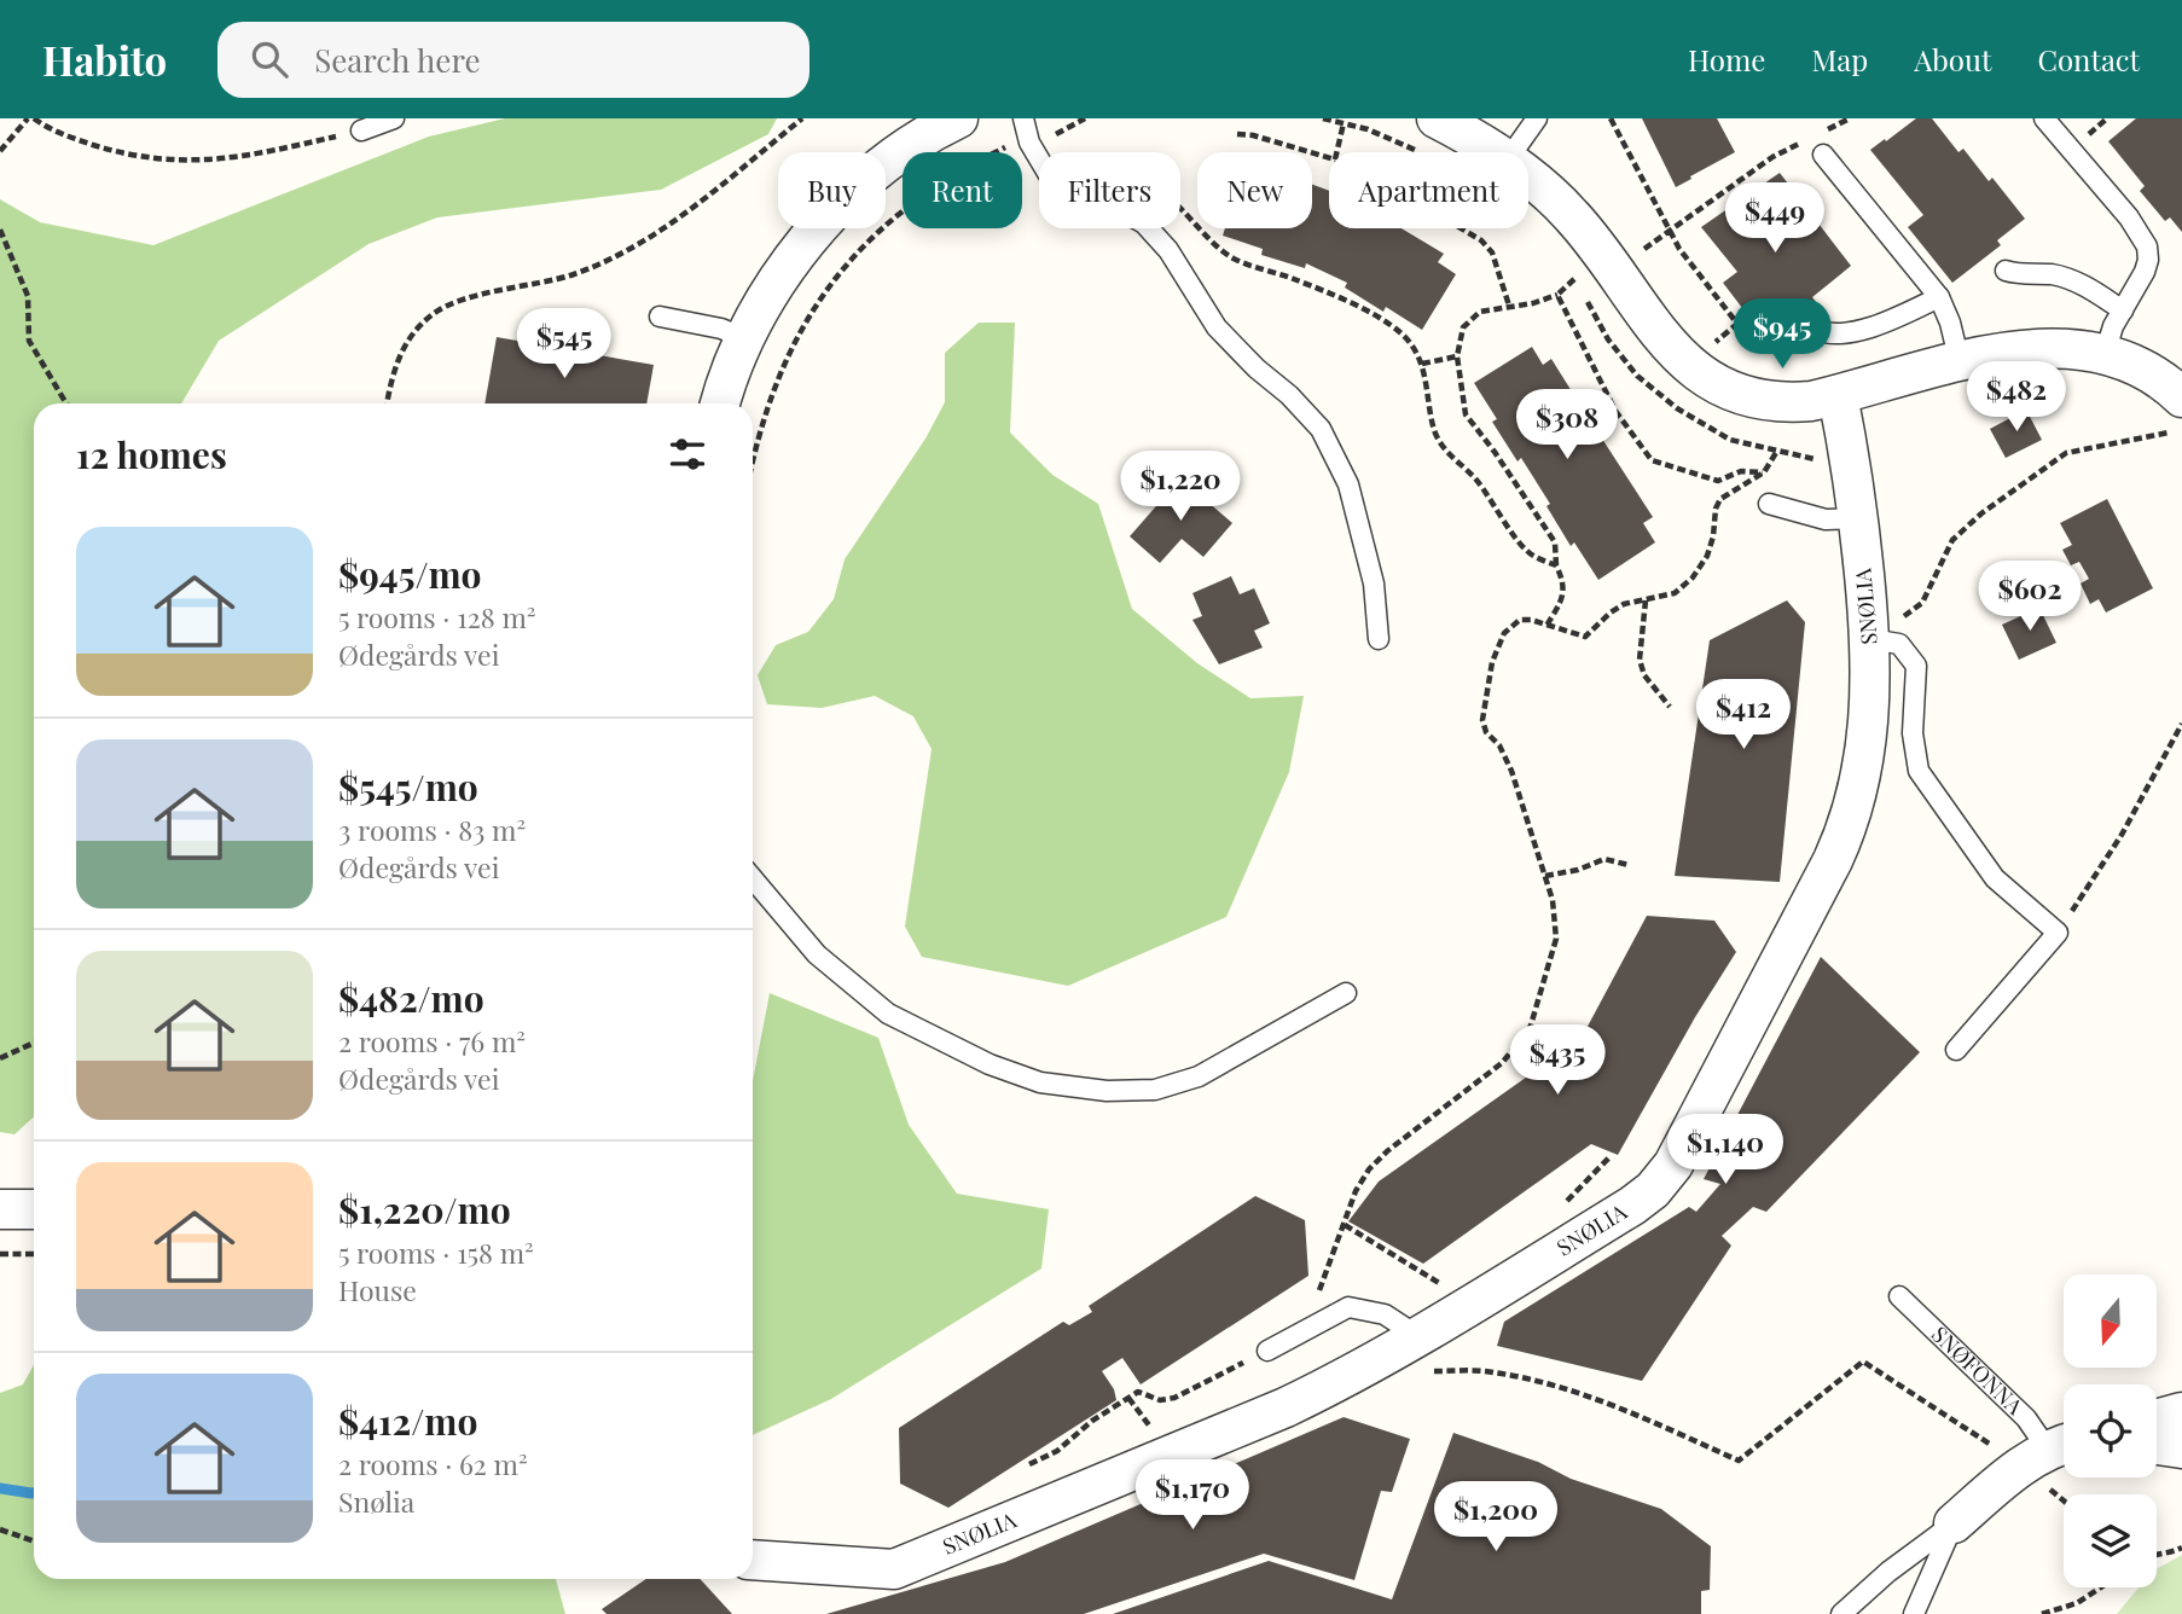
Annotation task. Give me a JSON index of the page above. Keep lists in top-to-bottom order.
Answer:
{
  "streets": {
    "street": ["SNØLIA"],
    "lane": ["SNØFONNA"]
  },
  "north": "bottom",
  "page": {
    "header": "Habito",
    "search": "Search here",
    "nav": [
      "Home",
      "Map",
      "About",
      "Contact"
    ],
    "chip": [
      "Buy",
      "Rent",
      "Filters",
      "New",
      "Apartment"
    ],
    "price": [
      "$449",
      "$945",
      "$545",
      "$482",
      "$308",
      "$1,220",
      "$602",
      "$412",
      "$435",
      "$1,140",
      "$1,170",
      "$1,200"
    ],
    "heading": "12 homes",
    "list": [
      {
        "name": "$945/mo",
        "note": "5 rooms · 128 m² · Ødegårds vei"
      },
      {
        "name": "$545/mo",
        "note": "3 rooms · 83 m² · Ødegårds vei"
      },
      {
        "name": "$482/mo",
        "note": "2 rooms · 76 m² · Ødegårds vei"
      },
      {
        "name": "$1,220/mo",
        "note": "5 rooms · 158 m² · House"
      },
      {
        "name": "$412/mo",
        "note": "2 rooms · 62 m² · Snølia"
      }
    ]
  }
}
